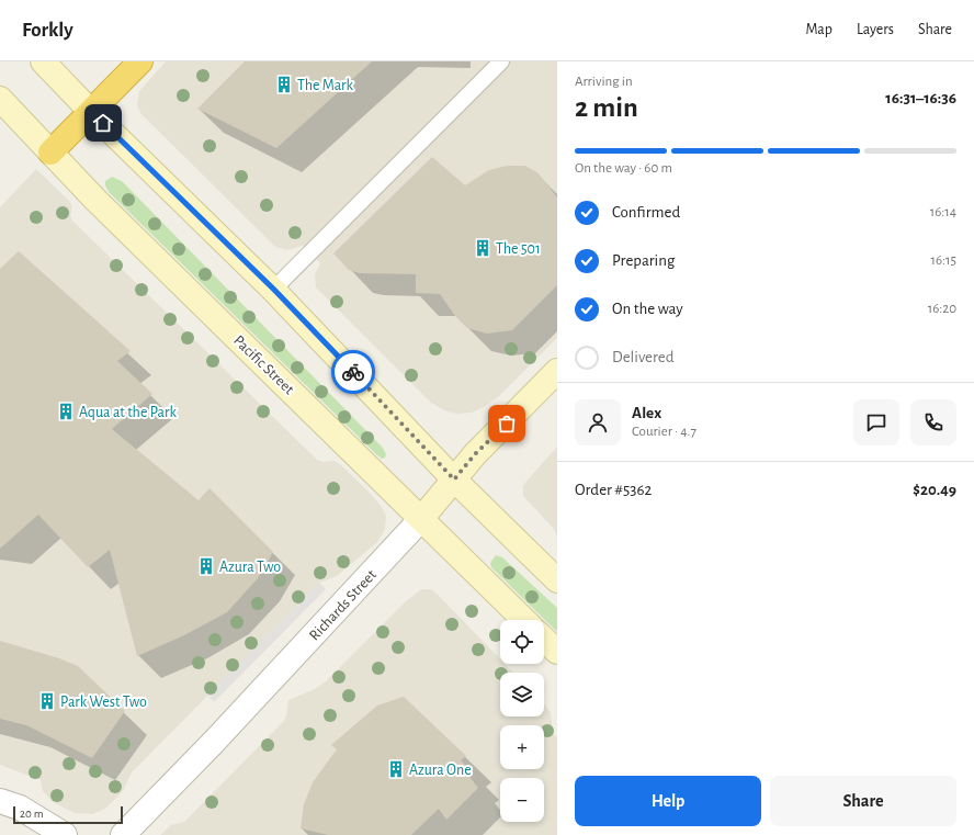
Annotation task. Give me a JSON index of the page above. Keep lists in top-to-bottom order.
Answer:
{
  "streets": {
    "main road": ["Pacific Street", "Richards Street"]
  },
  "crossings": [
    ["Pacific Street", "Richards Street"]
  ],
  "places": {
    "building": [
      "The Mark",
      "The 501",
      "Aqua at the Park",
      "Azura Two",
      "Park West Two",
      "Azura One"
    ]
  },
  "scale_bar": "20 m",
  "page": {
    "header": "Forkly",
    "nav": ["Map", "Layers", "Share"],
    "heading": ["2 min", "Arriving in", "16:31–16:36"],
    "panel": [
      "Alex",
      "Courier · 4.7",
      "Order #5362",
      "$20.49"
    ],
    "bar": "On the way · 60 m",
    "list": [
      ["Confirmed", "16:14"],
      ["Preparing", "16:15"],
      ["On the way", "16:20"],
      "Delivered"
    ],
    "map_buttons": ["+", "−"],
    "buttons": ["Help", "Share"],
    "scale": "20 m"
  }
}
